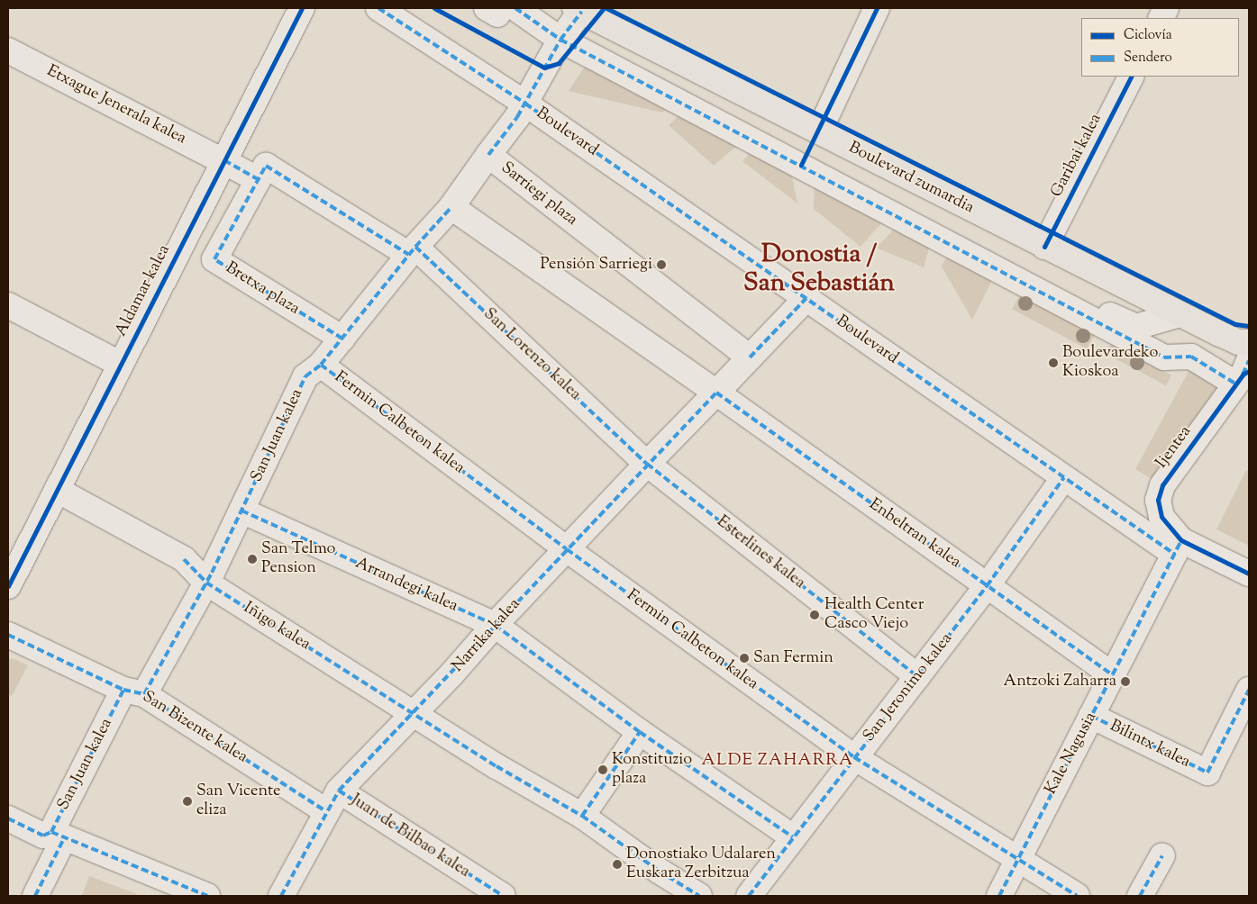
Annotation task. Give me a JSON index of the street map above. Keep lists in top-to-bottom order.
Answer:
{
  "streets": {
    "main road": ["Boulevard zumardia"],
    "street": [
      "Etxague Jenerala kalea",
      "Boulevard",
      "Garibai kalea",
      "Sarriegi plaza",
      "Bretxa plaza",
      "Aldamar kalea",
      "San Lorenzo kalea",
      "Fermin Calbeton kalea",
      "San Juan kalea",
      "Ijentea",
      "Enbeltran kalea",
      "Esterlines kalea",
      "Arrandegi kalea",
      "Iñigo kalea",
      "Narrika kalea",
      "San Jeronimo kalea",
      "San Bizente kalea",
      "Bilintx kalea",
      "Kale Nagusia",
      "Juan de Bilbao kalea"
    ]
  },
  "crossings": [
    ["Etxague Jenerala kalea", "Aldamar kalea"],
    ["Boulevard", "Ijentea"],
    ["Boulevard", "San Jeronimo kalea"],
    ["Boulevard", "Kale Nagusia"],
    ["Garibai kalea", "Boulevard zumardia"],
    ["Sarriegi plaza", "San Juan kalea"],
    ["Bretxa plaza", "San Lorenzo kalea"],
    ["Bretxa plaza", "San Juan kalea"],
    ["Aldamar kalea", "Iñigo kalea"],
    ["San Lorenzo kalea", "San Juan kalea"],
    ["San Lorenzo kalea", "Esterlines kalea"],
    ["San Lorenzo kalea", "Narrika kalea"],
    ["Fermin Calbeton kalea", "San Juan kalea"],
    ["Fermin Calbeton kalea", "Narrika kalea"],
    ["Fermin Calbeton kalea", "San Jeronimo kalea"],
    ["Fermin Calbeton kalea", "Kale Nagusia"],
    ["San Juan kalea", "Arrandegi kalea"],
    ["San Juan kalea", "Iñigo kalea"],
    ["San Juan kalea", "San Bizente kalea"],
    ["Ijentea", "Kale Nagusia"],
    ["Enbeltran kalea", "Narrika kalea"],
    ["Enbeltran kalea", "San Jeronimo kalea"],
    ["Enbeltran kalea", "Kale Nagusia"],
    ["Esterlines kalea", "Narrika kalea"],
    ["Esterlines kalea", "San Jeronimo kalea"],
    ["Arrandegi kalea", "Narrika kalea"],
    ["Iñigo kalea", "Narrika kalea"],
    ["Narrika kalea", "San Bizente kalea"],
    ["Narrika kalea", "Juan de Bilbao kalea"],
    ["San Bizente kalea", "Juan de Bilbao kalea"],
    ["Bilintx kalea", "Kale Nagusia"]
  ],
  "districts": ["Donostia / San Sebastián", "ALDE ZAHARRA"],
  "places": [
    "Pensión Sarriegi",
    "Boulevardeko Kioskoa",
    "San Telmo Pension",
    "Health Center Casco Viejo",
    "San Fermin",
    "Antzoki Zaharra",
    "Konstituzio plaza",
    "San Vicente eliza",
    "Donostiako Udalaren Euskara Zerbitzua"
  ],
  "legend": ["Ciclovía", "Sendero"]
}
